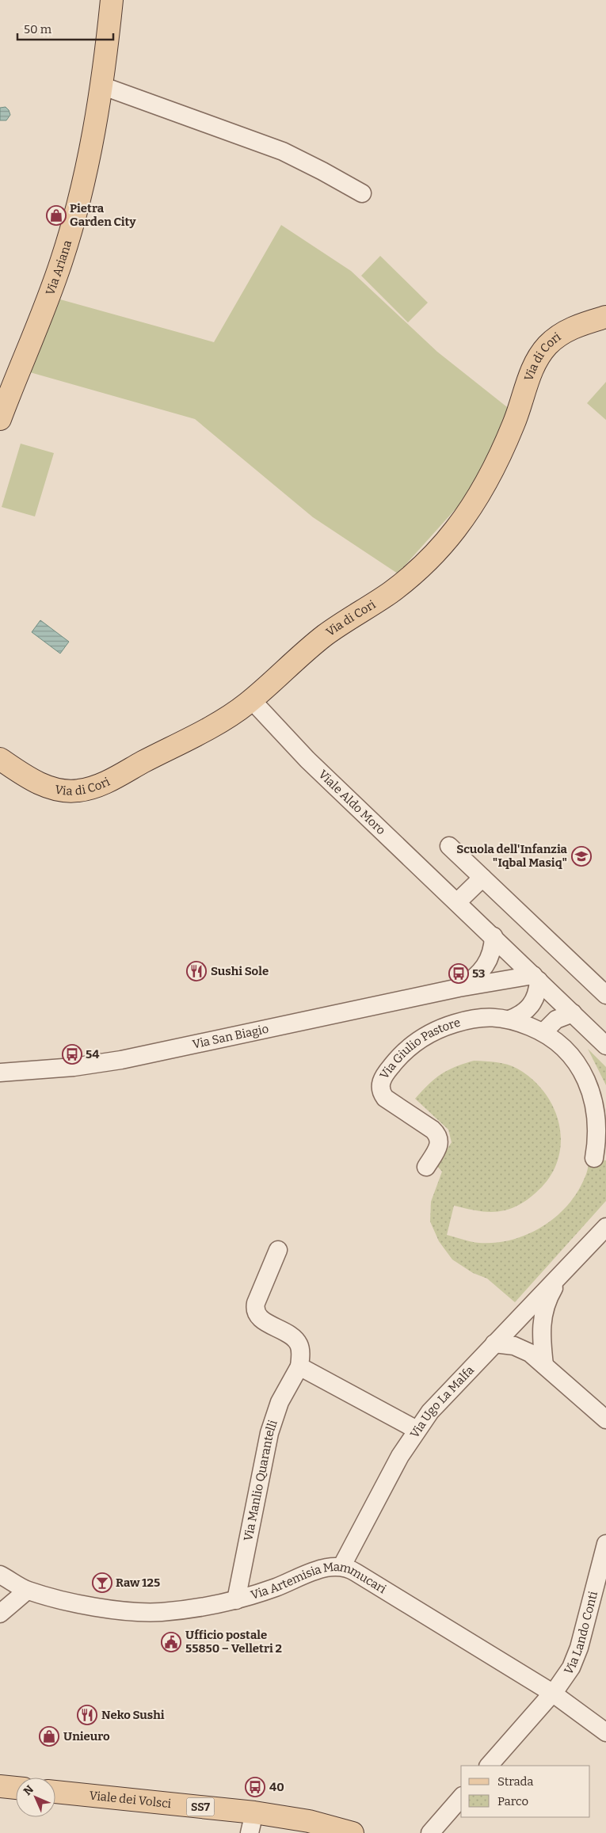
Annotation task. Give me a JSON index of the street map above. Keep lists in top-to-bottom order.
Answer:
{
  "streets": {
    "main road": [
      "Via Ariana",
      "Via di Cori",
      "Viale dei Volsci",
      "SS7"
    ],
    "street": [
      "Viale Aldo Moro",
      "Via San Biagio",
      "Via Giulio Pastore",
      "Via Ugo La Malfa",
      "Via Manlio Quarantelli",
      "Via Artemisia Mammucari",
      "Via Lando Conti"
    ]
  },
  "crossings": [
    ["Via di Cori", "Viale Aldo Moro"],
    ["Viale Aldo Moro", "Via San Biagio"],
    ["Via Ugo La Malfa", "Via Artemisia Mammucari"],
    ["Via Manlio Quarantelli", "Via Artemisia Mammucari"],
    ["Via Artemisia Mammucari", "Via Lando Conti"]
  ],
  "places": {
    "shop": ["Pietra Garden City", "Unieuro"],
    "school or university": ["Scuola dell'Infanzia \"Iqbal Masiq\""],
    "restaurant": ["Sushi Sole", "Neko Sushi"],
    "bus stop": ["53", "54", "40"],
    "bar": ["Raw 125"],
    "public building": ["Ufficio postale 55850 – Velletri 2"]
  },
  "legend": ["Strada", "Parco"],
  "scale_bar": "50 m",
  "north": "top left"
}
